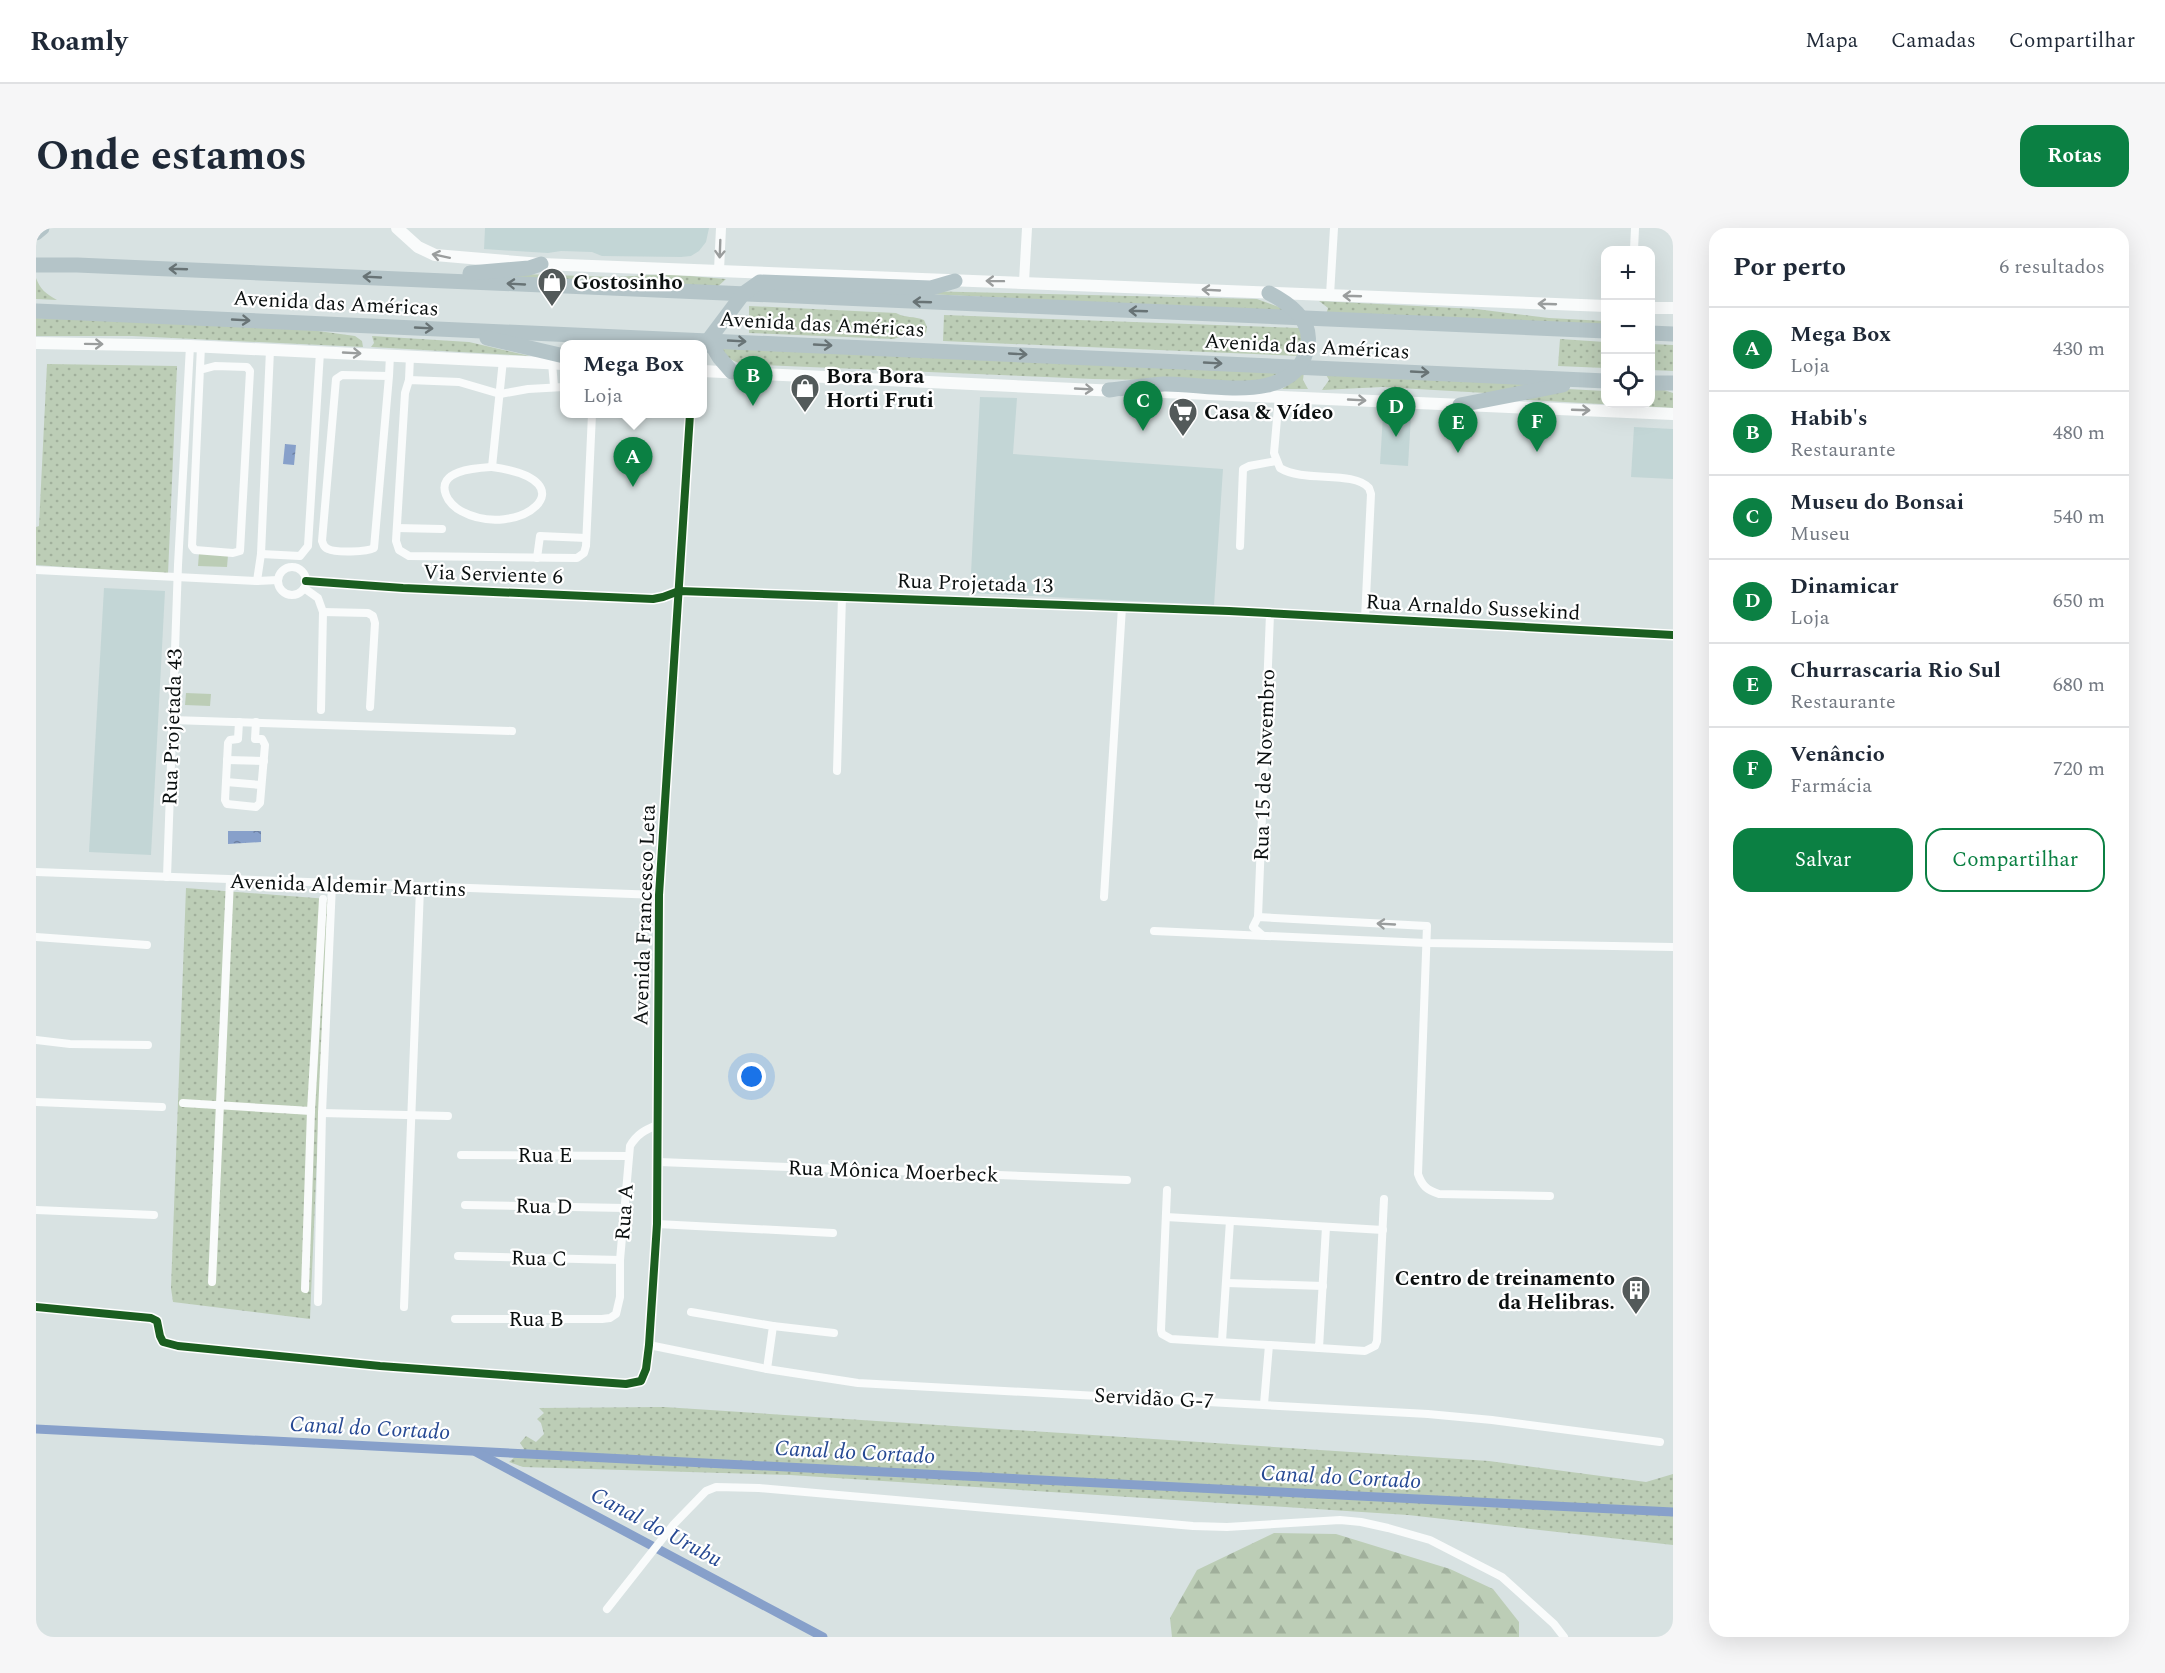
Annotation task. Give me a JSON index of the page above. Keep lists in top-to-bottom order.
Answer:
{
  "streets": {
    "highway": ["Avenida das Américas"],
    "street": [
      "Via Serviente 6",
      "Rua Projetada 13",
      "Rua Arnaldo Sussekind",
      "Rua Projetada 43",
      "Rua 15 de Novembro",
      "Avenida Aldemir Martins",
      "Avenida Francesco Leta",
      "Rua E",
      "Rua Mônica Moerbeck",
      "Rua D",
      "Rua A",
      "Rua C",
      "Rua B",
      "Servidão G-7"
    ]
  },
  "crossings": [
    ["Via Serviente 6", "Rua Projetada 13"],
    ["Via Serviente 6", "Avenida Francesco Leta"],
    ["Rua Projetada 13", "Rua Arnaldo Sussekind"],
    ["Rua Projetada 13", "Rua 15 de Novembro"],
    ["Rua Projetada 13", "Avenida Francesco Leta"],
    ["Rua Arnaldo Sussekind", "Rua 15 de Novembro"],
    ["Rua Projetada 43", "Avenida Aldemir Martins"],
    ["Avenida Aldemir Martins", "Avenida Francesco Leta"],
    ["Avenida Francesco Leta", "Rua Mônica Moerbeck"],
    ["Avenida Francesco Leta", "Rua A"],
    ["Avenida Francesco Leta", "Servidão G-7"],
    ["Rua E", "Rua A"],
    ["Rua D", "Rua A"],
    ["Rua A", "Rua C"],
    ["Rua A", "Rua B"]
  ],
  "water": ["Canal do Cortado", "Canal do Urubu"],
  "places": {
    "shop": ["Gostosinho", "Bora Bora Horti Fruti"],
    "supermarket": ["Casa & Vídeo"],
    "building": ["Centro de treinamento da Helibras."]
  },
  "page": {
    "header": "Roamly",
    "nav": ["Mapa", "Camadas", "Compartilhar"],
    "title": "Onde estamos",
    "buttons": [
      "Rotas",
      ["Salvar", "Compartilhar"]
    ],
    "heading": ["Por perto", "6 resultados"],
    "map_buttons": ["+", "−"],
    "list": [
      {
        "mark": "A",
        "name": "Mega Box",
        "note": "Loja",
        "value": "430 m"
      },
      {
        "mark": "B",
        "name": "Habib's",
        "note": "Restaurante",
        "value": "480 m"
      },
      {
        "mark": "C",
        "name": "Museu do Bonsai",
        "note": "Museu",
        "value": "540 m"
      },
      {
        "mark": "D",
        "name": "Dinamicar",
        "note": "Loja",
        "value": "650 m"
      },
      {
        "mark": "E",
        "name": "Churrascaria Rio Sul",
        "note": "Restaurante",
        "value": "680 m"
      },
      {
        "mark": "F",
        "name": "Venâncio",
        "note": "Farmácia",
        "value": "720 m"
      }
    ],
    "popup": ["Mega Box", "Loja"],
    "pins": [
      "B",
      "C",
      "D",
      "F",
      "E",
      "A"
    ]
  }
}
